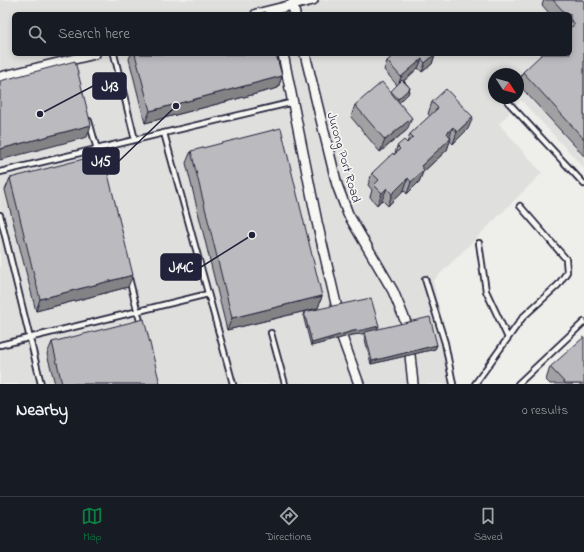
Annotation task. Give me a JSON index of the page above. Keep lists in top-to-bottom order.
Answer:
{
  "streets": {
    "street": ["Jurong Port Road"]
  },
  "places": ["J15", "J13", "J14C"],
  "north": "bottom right",
  "page": {
    "search": "Search here",
    "heading": ["Nearby", "0 results"],
    "nav": ["Map", "Directions", "Saved"]
  }
}
